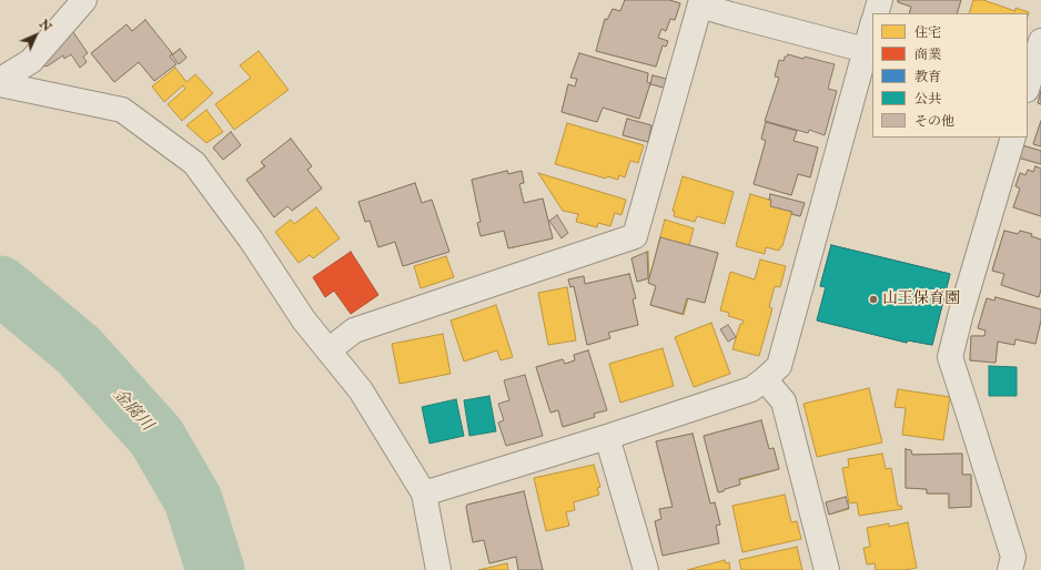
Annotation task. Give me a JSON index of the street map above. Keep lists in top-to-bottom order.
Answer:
{
  "water": ["金腐川"],
  "places": ["山王保育園"],
  "legend": [
    "住宅",
    "商業",
    "教育",
    "公共",
    "その他"
  ],
  "north": "top right"
}
